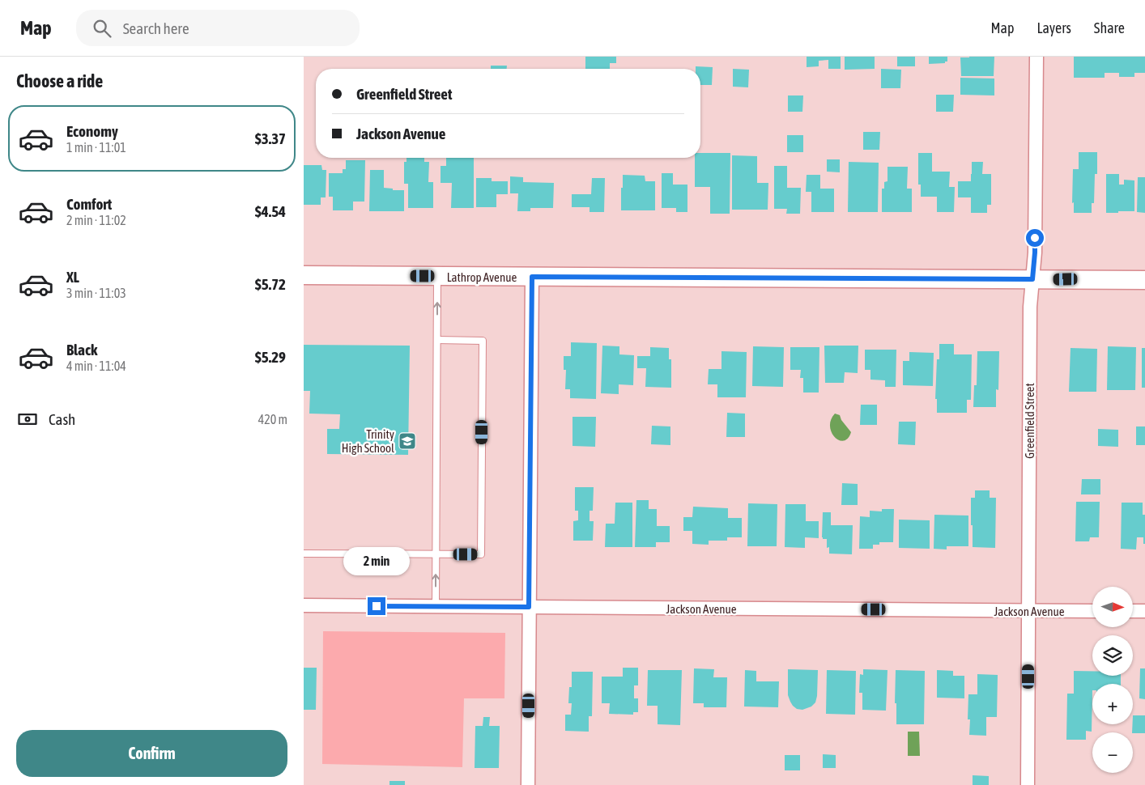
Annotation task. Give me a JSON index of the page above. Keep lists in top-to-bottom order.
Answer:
{
  "streets": {
    "street": ["Lathrop Avenue", "Greenfield Street", "Jackson Avenue"]
  },
  "crossings": [
    ["Lathrop Avenue", "Greenfield Street"],
    ["Greenfield Street", "Jackson Avenue"]
  ],
  "places": {
    "school or university": ["Trinity High School"]
  },
  "north": "right",
  "page": {
    "header": "Map",
    "search": "Search here",
    "nav": ["Map", "Layers", "Share"],
    "heading": "Choose a ride",
    "banner": ["Greenfield Street", "Jackson Avenue"],
    "list": [
      {
        "name": "Economy",
        "note": "1 min · 11:01",
        "value": "$3.37"
      },
      {
        "name": "Comfort",
        "note": "2 min · 11:02",
        "value": "$4.54"
      },
      {
        "name": "XL",
        "note": "3 min · 11:03",
        "value": "$5.72"
      },
      {
        "name": "Black",
        "note": "4 min · 11:04",
        "value": "$5.29"
      }
    ],
    "pay": ["Cash", "420 m"],
    "bubble": "2 min",
    "map_buttons": ["+", "−"],
    "buttons": "Confirm"
  }
}
